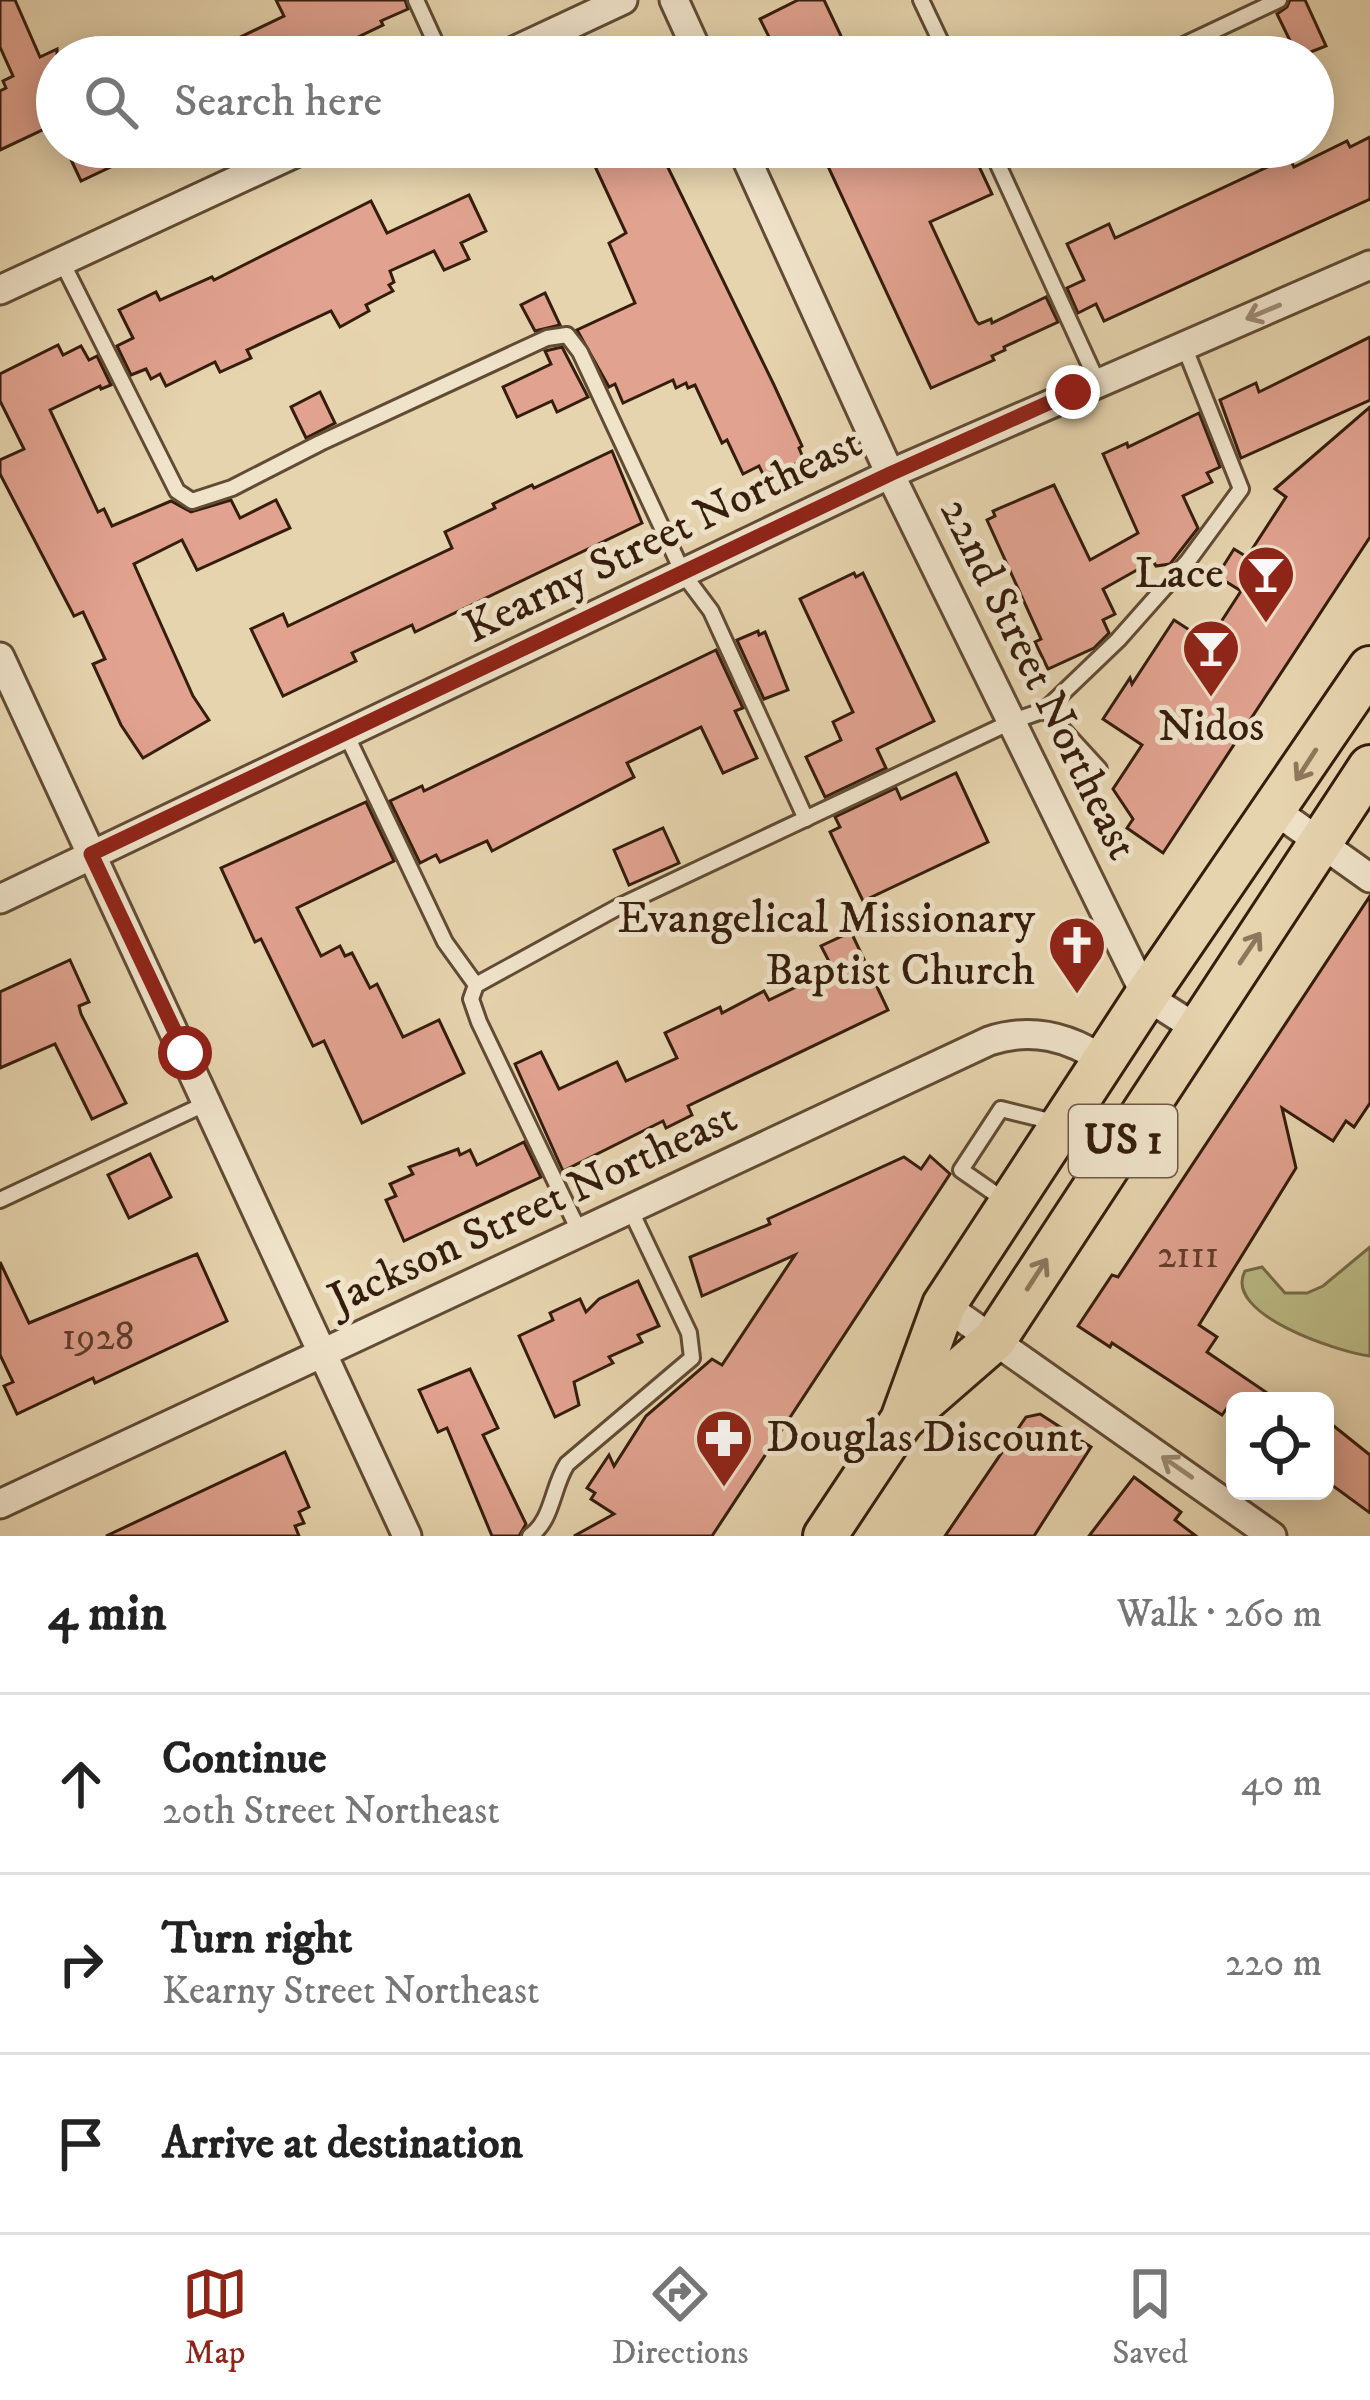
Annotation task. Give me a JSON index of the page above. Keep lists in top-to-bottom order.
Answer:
{
  "streets": {
    "main road": ["US 1"],
    "street": ["Kearny Street Northeast", "22nd Street Northeast", "Jackson Street Northeast"]
  },
  "crossings": [
    ["Kearny Street Northeast", "22nd Street Northeast"],
    ["22nd Street Northeast", "US 1"],
    ["US 1", "Jackson Street Northeast"]
  ],
  "places": {
    "bar": ["Lace", "Nidos"],
    "church": ["Evangelical Missionary Baptist Church"],
    "pharmacy": ["Douglas Discount"]
  },
  "house_numbers": ["2111", "1928"],
  "page": {
    "search": "Search here",
    "heading": ["4 min", "Walk · 260 m"],
    "list": [
      ["Continue", "20th Street Northeast", "40 m"],
      ["Turn right", "Kearny Street Northeast", "220 m"],
      "Arrive at destination"
    ],
    "nav": ["Map", "Directions", "Saved"]
  }
}
